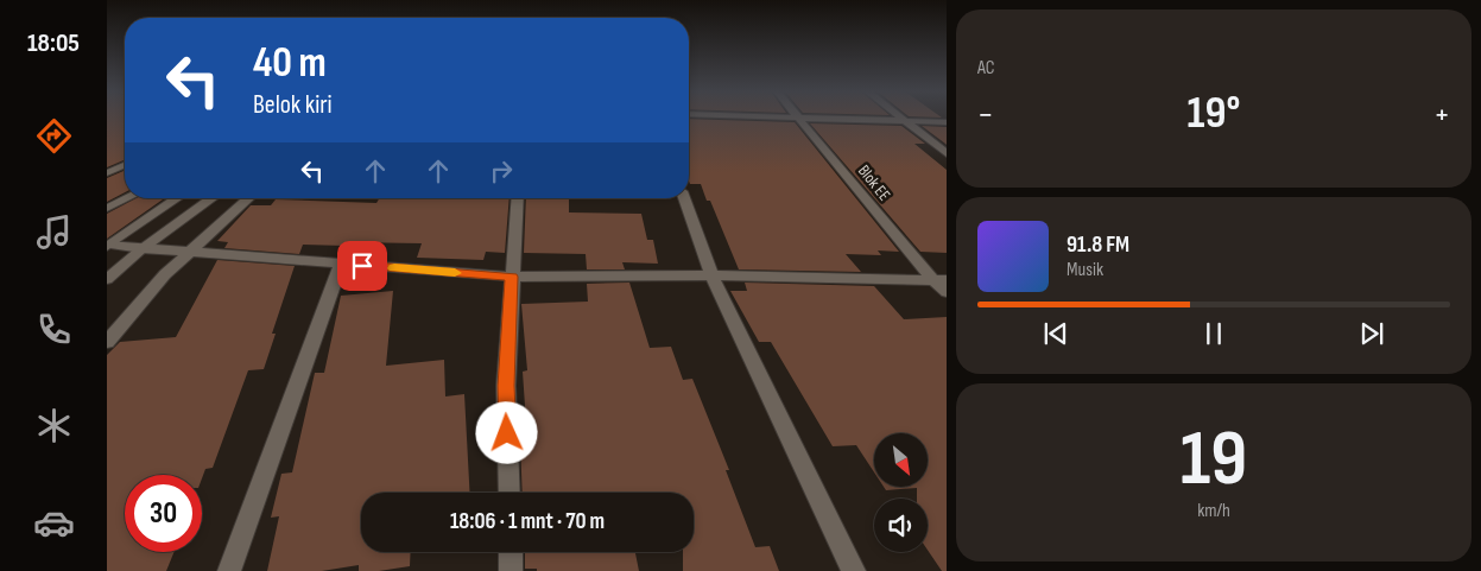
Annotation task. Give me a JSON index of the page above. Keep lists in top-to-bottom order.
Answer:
{
  "streets": {
    "street": ["Blok EE"]
  },
  "north": "bottom right",
  "page": {
    "tabs": "18:05",
    "tile": [
      "AC",
      ["19", "km/h"]
    ],
    "turn": ["40 m", "Belok kiri"],
    "heat": ["−", "19°", "+"],
    "song": ["91.8 FM", "Musik"],
    "limit": "30",
    "trip": "18:06 · 1 mnt · 70 m"
  }
}
